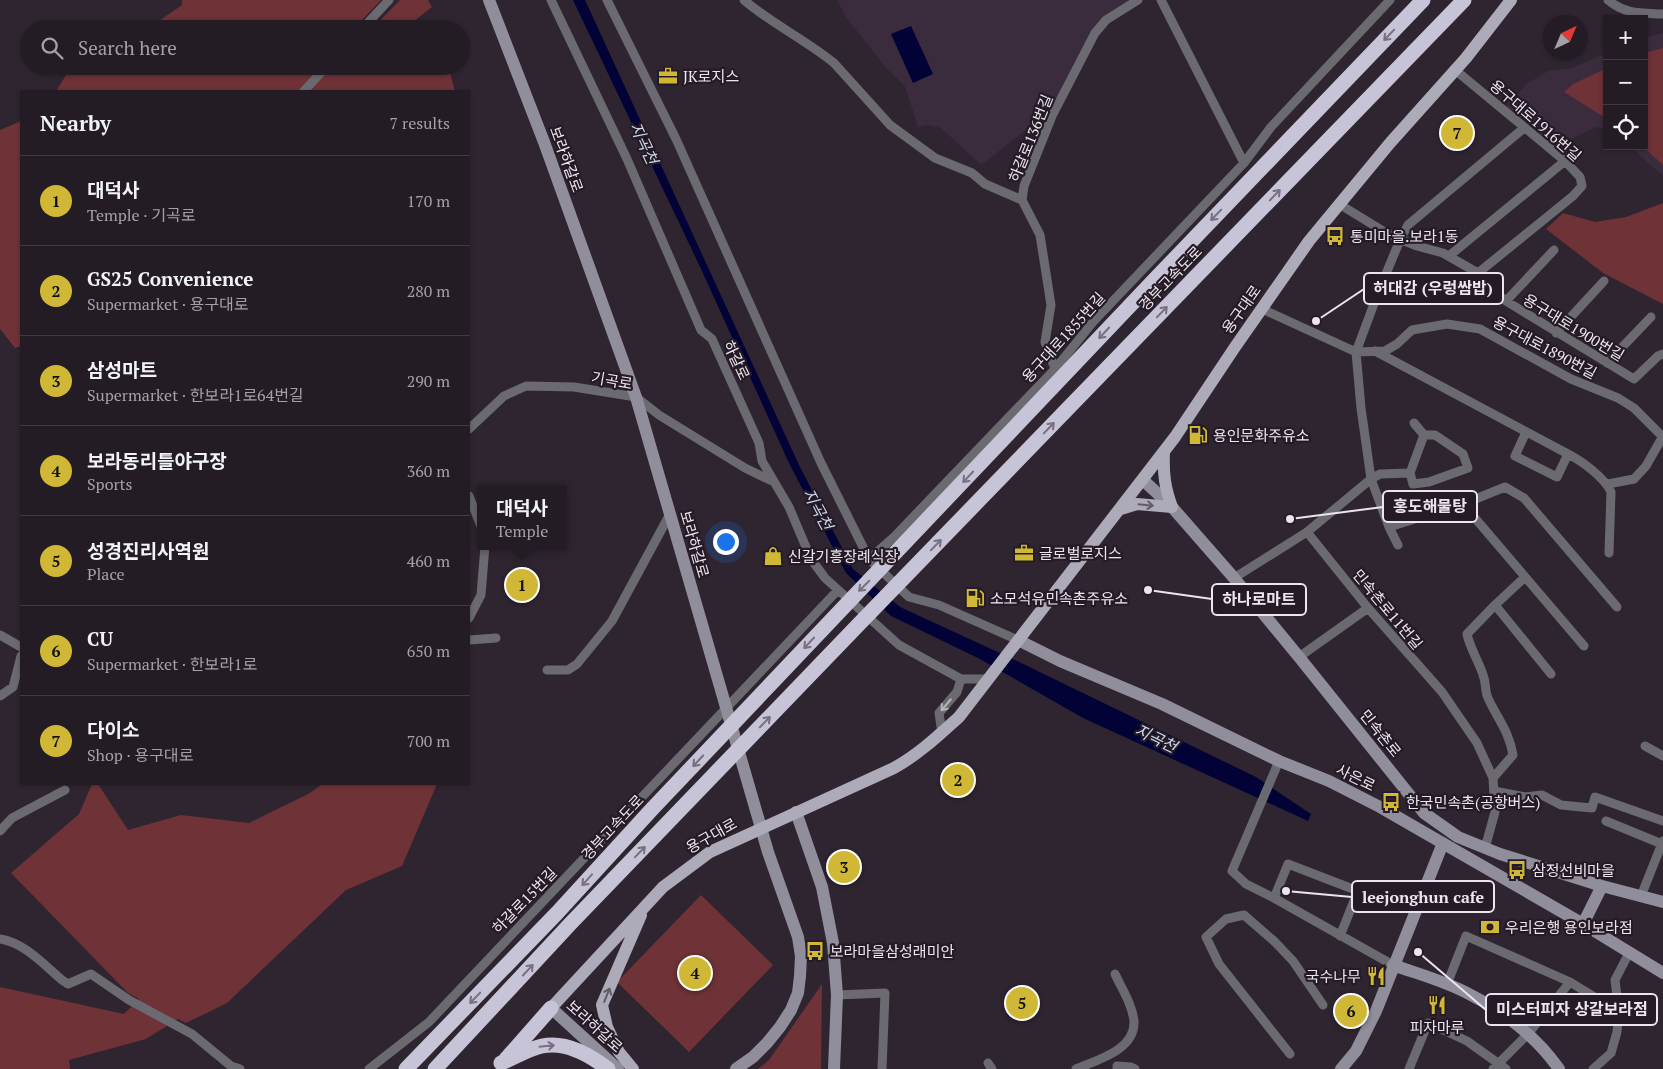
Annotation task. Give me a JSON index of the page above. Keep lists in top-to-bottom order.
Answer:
{
  "streets": {
    "highway": ["경부고속도로", "용구대로"],
    "main road": ["보라하갈로", "민속촌로", "사은로"],
    "street": [
      "용구대로1916번길",
      "하갈로136번길",
      "용구대로1900번길",
      "용구대로1855번길",
      "용구대로1890번길",
      "하갈로",
      "기곡로",
      "민속촌로11번길",
      "하갈로15번길"
    ]
  },
  "crossings": [
    ["용구대로1916번길", "용구대로"],
    ["용구대로1916번길", "용구대로1900번길"],
    ["하갈로136번길", "용구대로1855번길"],
    ["보라하갈로", "용구대로"],
    ["보라하갈로", "기곡로"],
    ["용구대로", "용구대로1900번길"],
    ["용구대로", "용구대로1890번길"],
    ["용구대로", "민속촌로"],
    ["용구대로", "사은로"],
    ["하갈로", "기곡로"],
    ["하갈로", "하갈로15번길"],
    ["민속촌로11번길", "민속촌로"]
  ],
  "water": ["지곡천"],
  "places": {
    "office": ["JK로지스", "글로벌로지스"],
    "bus stop": [
      "통미마을.보라1동",
      "한국민속촌(공항버스)",
      "삼정선비마을",
      "보라마을삼성래미안"
    ],
    "other": [
      "허대감 (우렁쌈밥)",
      "홍도해물탕",
      "하나로마트",
      "leejonghun cafe",
      "미스터피자 상갈보라점"
    ],
    "fuel station": ["용인문화주유소", "소모석유민속촌주유소"],
    "shop": ["신갈기흥장례식장"],
    "bank": ["우리은행 용인보라점"],
    "restaurant": ["국수나무", "피자마루"]
  },
  "north": "top right",
  "page": {
    "map_buttons": ["+", "−"],
    "search": "Search here",
    "heading": ["Nearby", "7 results"],
    "pins": [
      "7",
      "1",
      "2",
      "3",
      "4",
      "5",
      "6"
    ],
    "list": [
      {
        "mark": "1",
        "name": "대덕사",
        "note": "Temple · 기곡로",
        "value": "170 m"
      },
      {
        "mark": "2",
        "name": "GS25 Convenience",
        "note": "Supermarket · 용구대로",
        "value": "280 m"
      },
      {
        "mark": "3",
        "name": "삼성마트",
        "note": "Supermarket · 한보라1로64번길",
        "value": "290 m"
      },
      {
        "mark": "4",
        "name": "보라동리틀야구장",
        "note": "Sports",
        "value": "360 m"
      },
      {
        "mark": "5",
        "name": "성경진리사역원",
        "note": "Place",
        "value": "460 m"
      },
      {
        "mark": "6",
        "name": "CU",
        "note": "Supermarket · 한보라1로",
        "value": "650 m"
      },
      {
        "mark": "7",
        "name": "다이소",
        "note": "Shop · 용구대로",
        "value": "700 m"
      }
    ],
    "popup": ["대덕사", "Temple"]
  }
}
